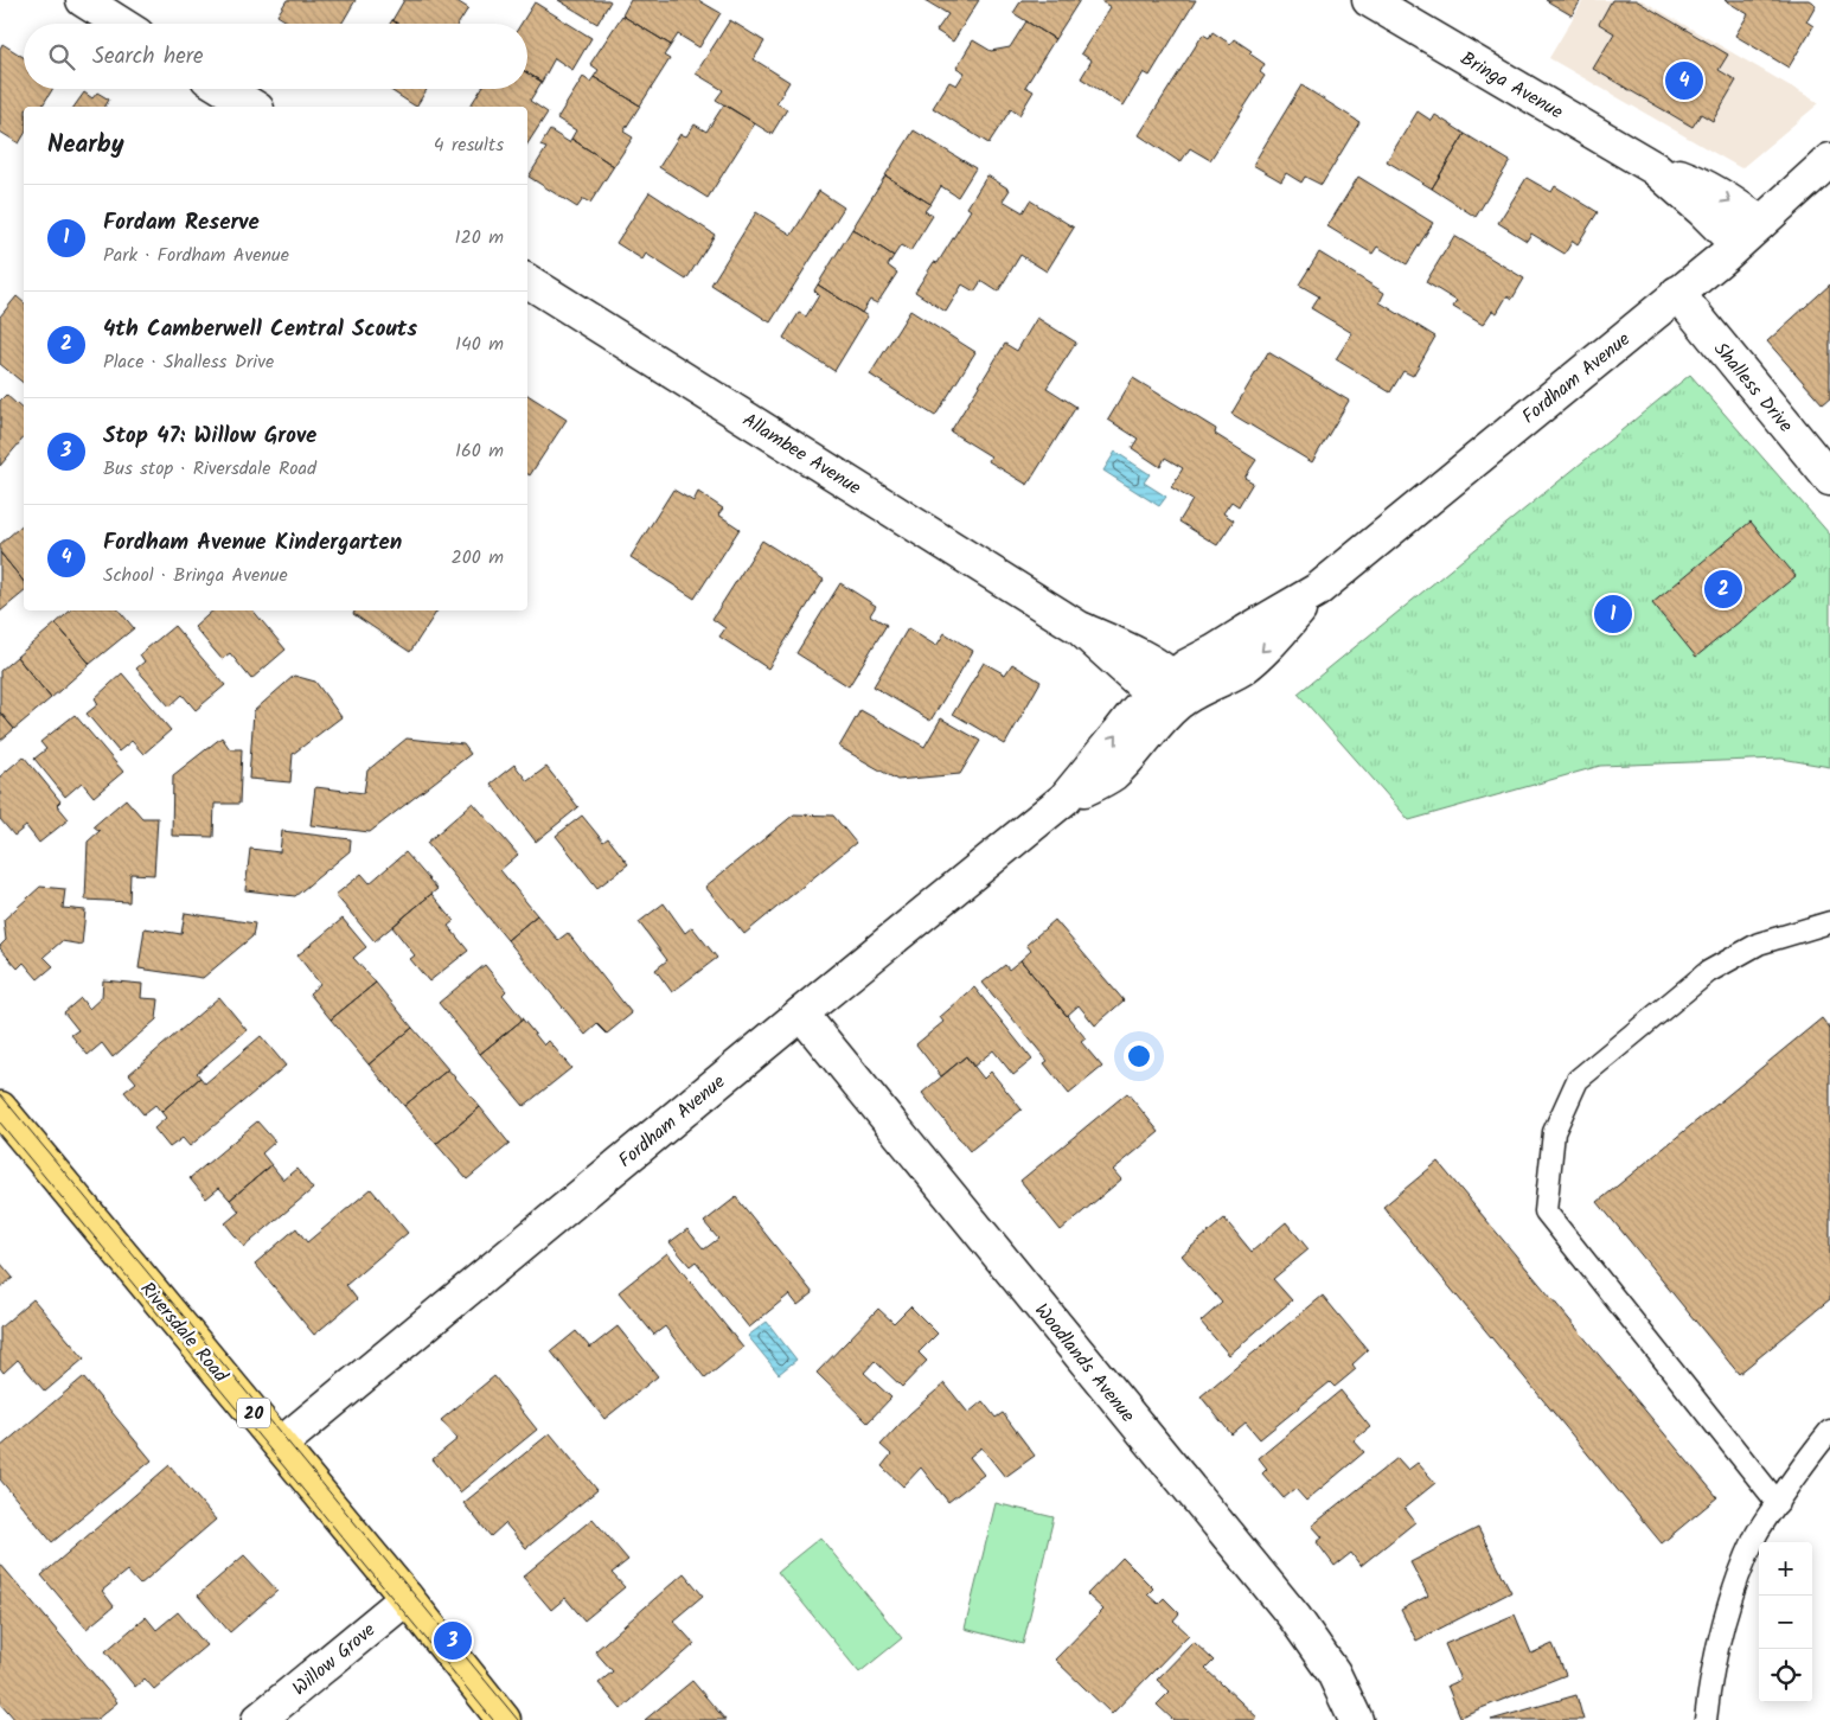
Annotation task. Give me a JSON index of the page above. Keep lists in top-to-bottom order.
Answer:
{
  "streets": {
    "main road": ["Riversdale Road", "20"],
    "street": [
      "Bringa Avenue",
      "Fordham Avenue",
      "Shalless Drive",
      "Allambee Avenue",
      "Woodlands Avenue",
      "Willow Grove"
    ]
  },
  "crossings": [
    ["Bringa Avenue", "Fordham Avenue"],
    ["Fordham Avenue", "Shalless Drive"],
    ["Fordham Avenue", "Allambee Avenue"],
    ["Fordham Avenue", "Riversdale Road"],
    ["Fordham Avenue", "Woodlands Avenue"],
    ["Riversdale Road", "Willow Grove"]
  ],
  "page": {
    "search": "Search here",
    "pins": [
      "4",
      "2",
      "1",
      "3"
    ],
    "heading": ["Nearby", "4 results"],
    "list": [
      {
        "mark": "1",
        "name": "Fordam Reserve",
        "note": "Park · Fordham Avenue",
        "value": "120 m"
      },
      {
        "mark": "2",
        "name": "4th Camberwell Central Scouts",
        "note": "Place · Shalless Drive",
        "value": "140 m"
      },
      {
        "mark": "3",
        "name": "Stop 47: Willow Grove",
        "note": "Bus stop · Riversdale Road",
        "value": "160 m"
      },
      {
        "mark": "4",
        "name": "Fordham Avenue Kindergarten",
        "note": "School · Bringa Avenue",
        "value": "200 m"
      }
    ],
    "map_buttons": ["+", "−"]
  }
}
